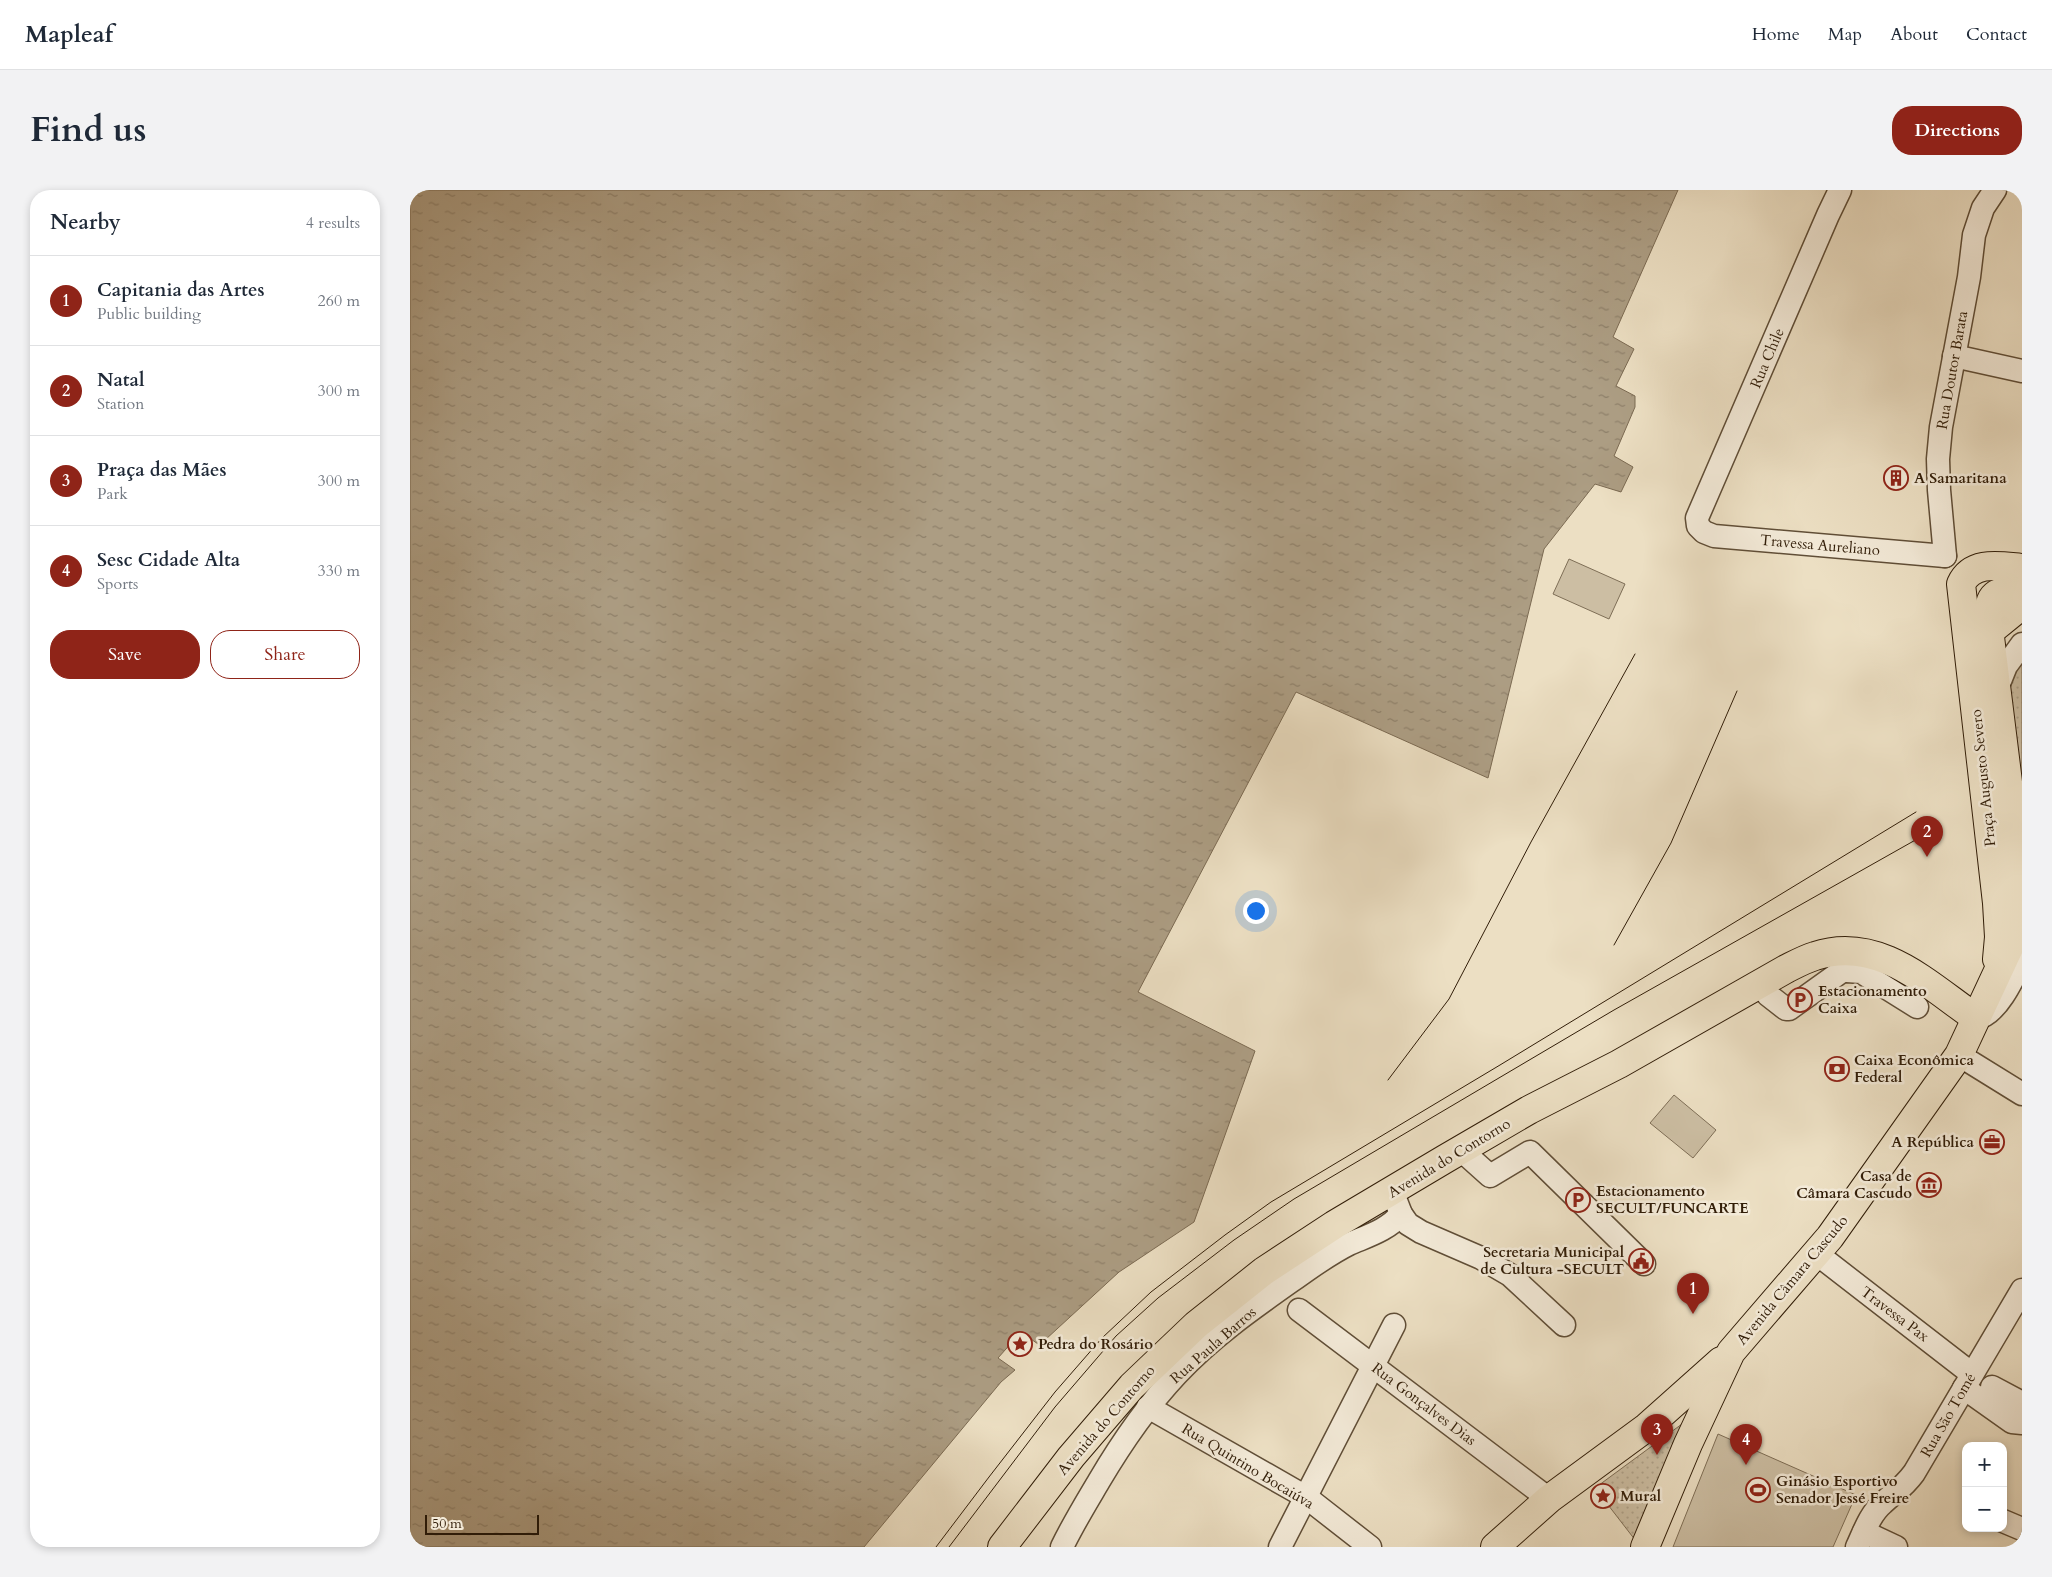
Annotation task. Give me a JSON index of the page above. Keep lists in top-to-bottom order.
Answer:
{
  "streets": {
    "main road": ["Praça Augusto Severo", "Avenida do Contorno", "Avenida Câmara Cascudo"],
    "street": [
      "Rua Chile",
      "Rua Doutor Barata",
      "Travessa Aureliano",
      "Travessa Pax",
      "Rua Paula Barros",
      "Rua Gonçalves Dias",
      "Rua São Tomé",
      "Rua Quintino Bocaiúva"
    ]
  },
  "crossings": [
    ["Rua Chile", "Travessa Aureliano"],
    ["Rua Doutor Barata", "Travessa Aureliano"],
    ["Rua Doutor Barata", "Praça Augusto Severo"],
    ["Travessa Aureliano", "Praça Augusto Severo"],
    ["Praça Augusto Severo", "Avenida Câmara Cascudo"],
    ["Avenida do Contorno", "Avenida Câmara Cascudo"],
    ["Avenida do Contorno", "Rua Paula Barros"],
    ["Avenida Câmara Cascudo", "Travessa Pax"],
    ["Travessa Pax", "Rua São Tomé"],
    ["Rua Paula Barros", "Rua Quintino Bocaiúva"]
  ],
  "places": {
    "building": ["A Samaritana"],
    "parking": ["Estacionamento Caixa", "Estacionamento SECULT/FUNCARTE"],
    "bank": ["Caixa Econômica Federal"],
    "office": ["A República"],
    "museum": ["Casa de Câmara Cascudo"],
    "public building": ["Secretaria Municipal de Cultura -SECULT"],
    "place": ["Pedra do Rosário", "Mural"],
    "sports": ["Ginásio Esportivo Senador Jessé Freire"]
  },
  "scale_bar": "50 m",
  "page": {
    "header": "Mapleaf",
    "nav": [
      "Home",
      "Map",
      "About",
      "Contact"
    ],
    "title": "Find us",
    "buttons": [
      "Directions",
      ["Save", "Share"]
    ],
    "heading": ["Nearby", "4 results"],
    "list": [
      {
        "mark": "1",
        "name": "Capitania das Artes",
        "note": "Public building",
        "value": "260 m"
      },
      {
        "mark": "2",
        "name": "Natal",
        "note": "Station",
        "value": "300 m"
      },
      {
        "mark": "3",
        "name": "Praça das Mães",
        "note": "Park",
        "value": "300 m"
      },
      {
        "mark": "4",
        "name": "Sesc Cidade Alta",
        "note": "Sports",
        "value": "330 m"
      }
    ],
    "pins": [
      "2",
      "1",
      "3",
      "4"
    ],
    "map_buttons": ["+", "−"],
    "scale": "50 m"
  }
}
